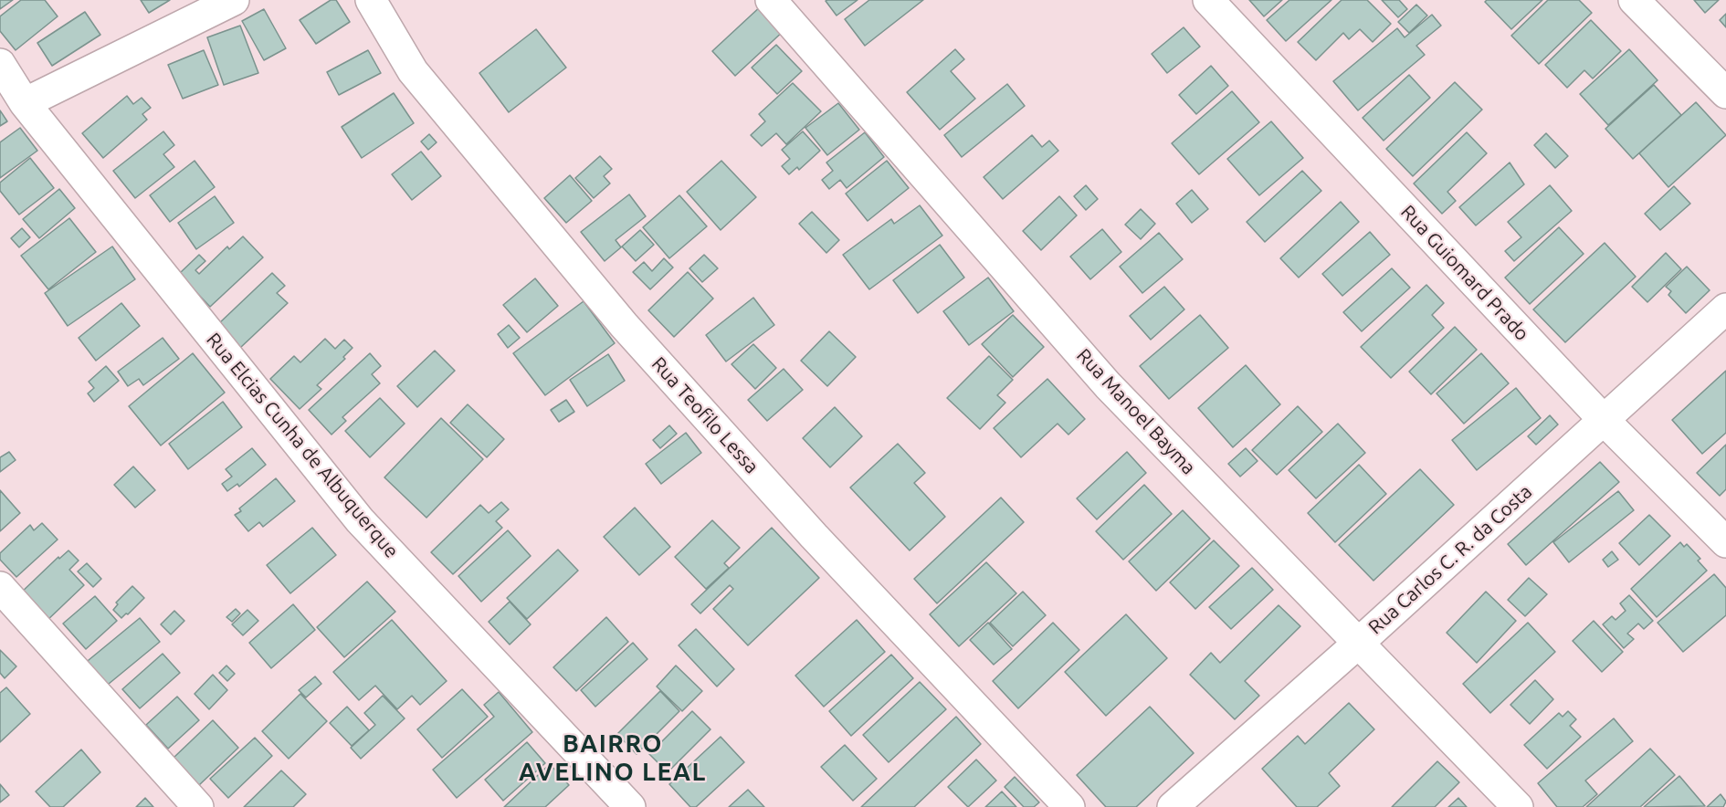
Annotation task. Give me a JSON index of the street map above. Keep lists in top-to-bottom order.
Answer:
{
  "streets": {
    "street": [
      "Rua Guiomard Prado",
      "Rua Manoel Bayma",
      "Rua Teofilo Lessa",
      "Rua Elcias Cunha de Albuquerque",
      "Rua Carlos C. R. da Costa"
    ]
  },
  "crossings": [
    ["Rua Guiomard Prado", "Rua Carlos C. R. da Costa"],
    ["Rua Manoel Bayma", "Rua Carlos C. R. da Costa"]
  ],
  "districts": ["BAIRRO AVELINO LEAL"]
}
